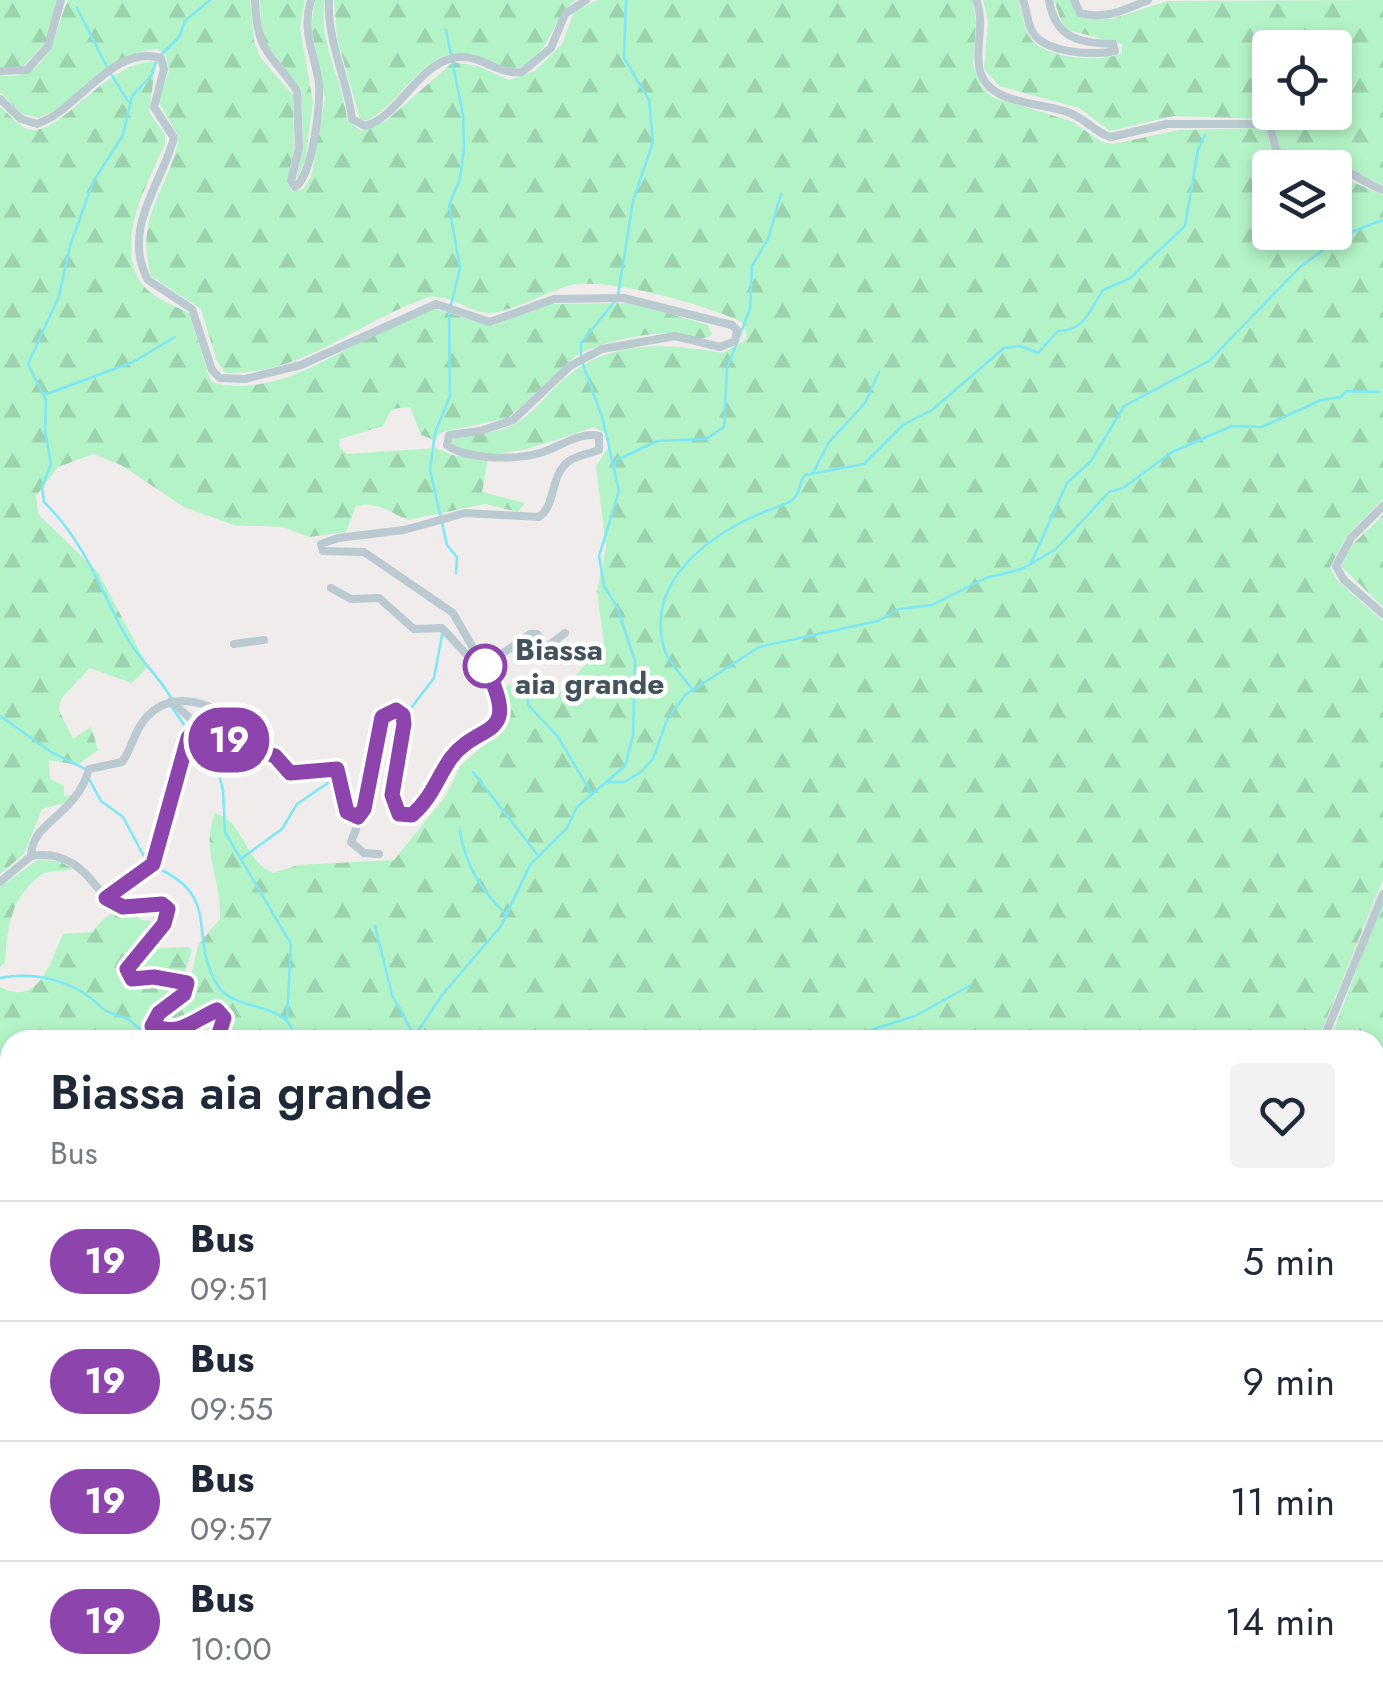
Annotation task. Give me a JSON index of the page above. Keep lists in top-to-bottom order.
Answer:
{
  "places": ["Biassa aia grande"],
  "lines": ["bus line 19"],
  "page": {
    "on_map": "19",
    "heading": ["Biassa aia grande", "Bus"],
    "list": [
      {
        "mark": "19",
        "name": "Bus",
        "note": "09:51",
        "value": "5 min"
      },
      {
        "mark": "19",
        "name": "Bus",
        "note": "09:55",
        "value": "9 min"
      },
      {
        "mark": "19",
        "name": "Bus",
        "note": "09:57",
        "value": "11 min"
      },
      {
        "mark": "19",
        "name": "Bus",
        "note": "10:00",
        "value": "14 min"
      }
    ]
  }
}
